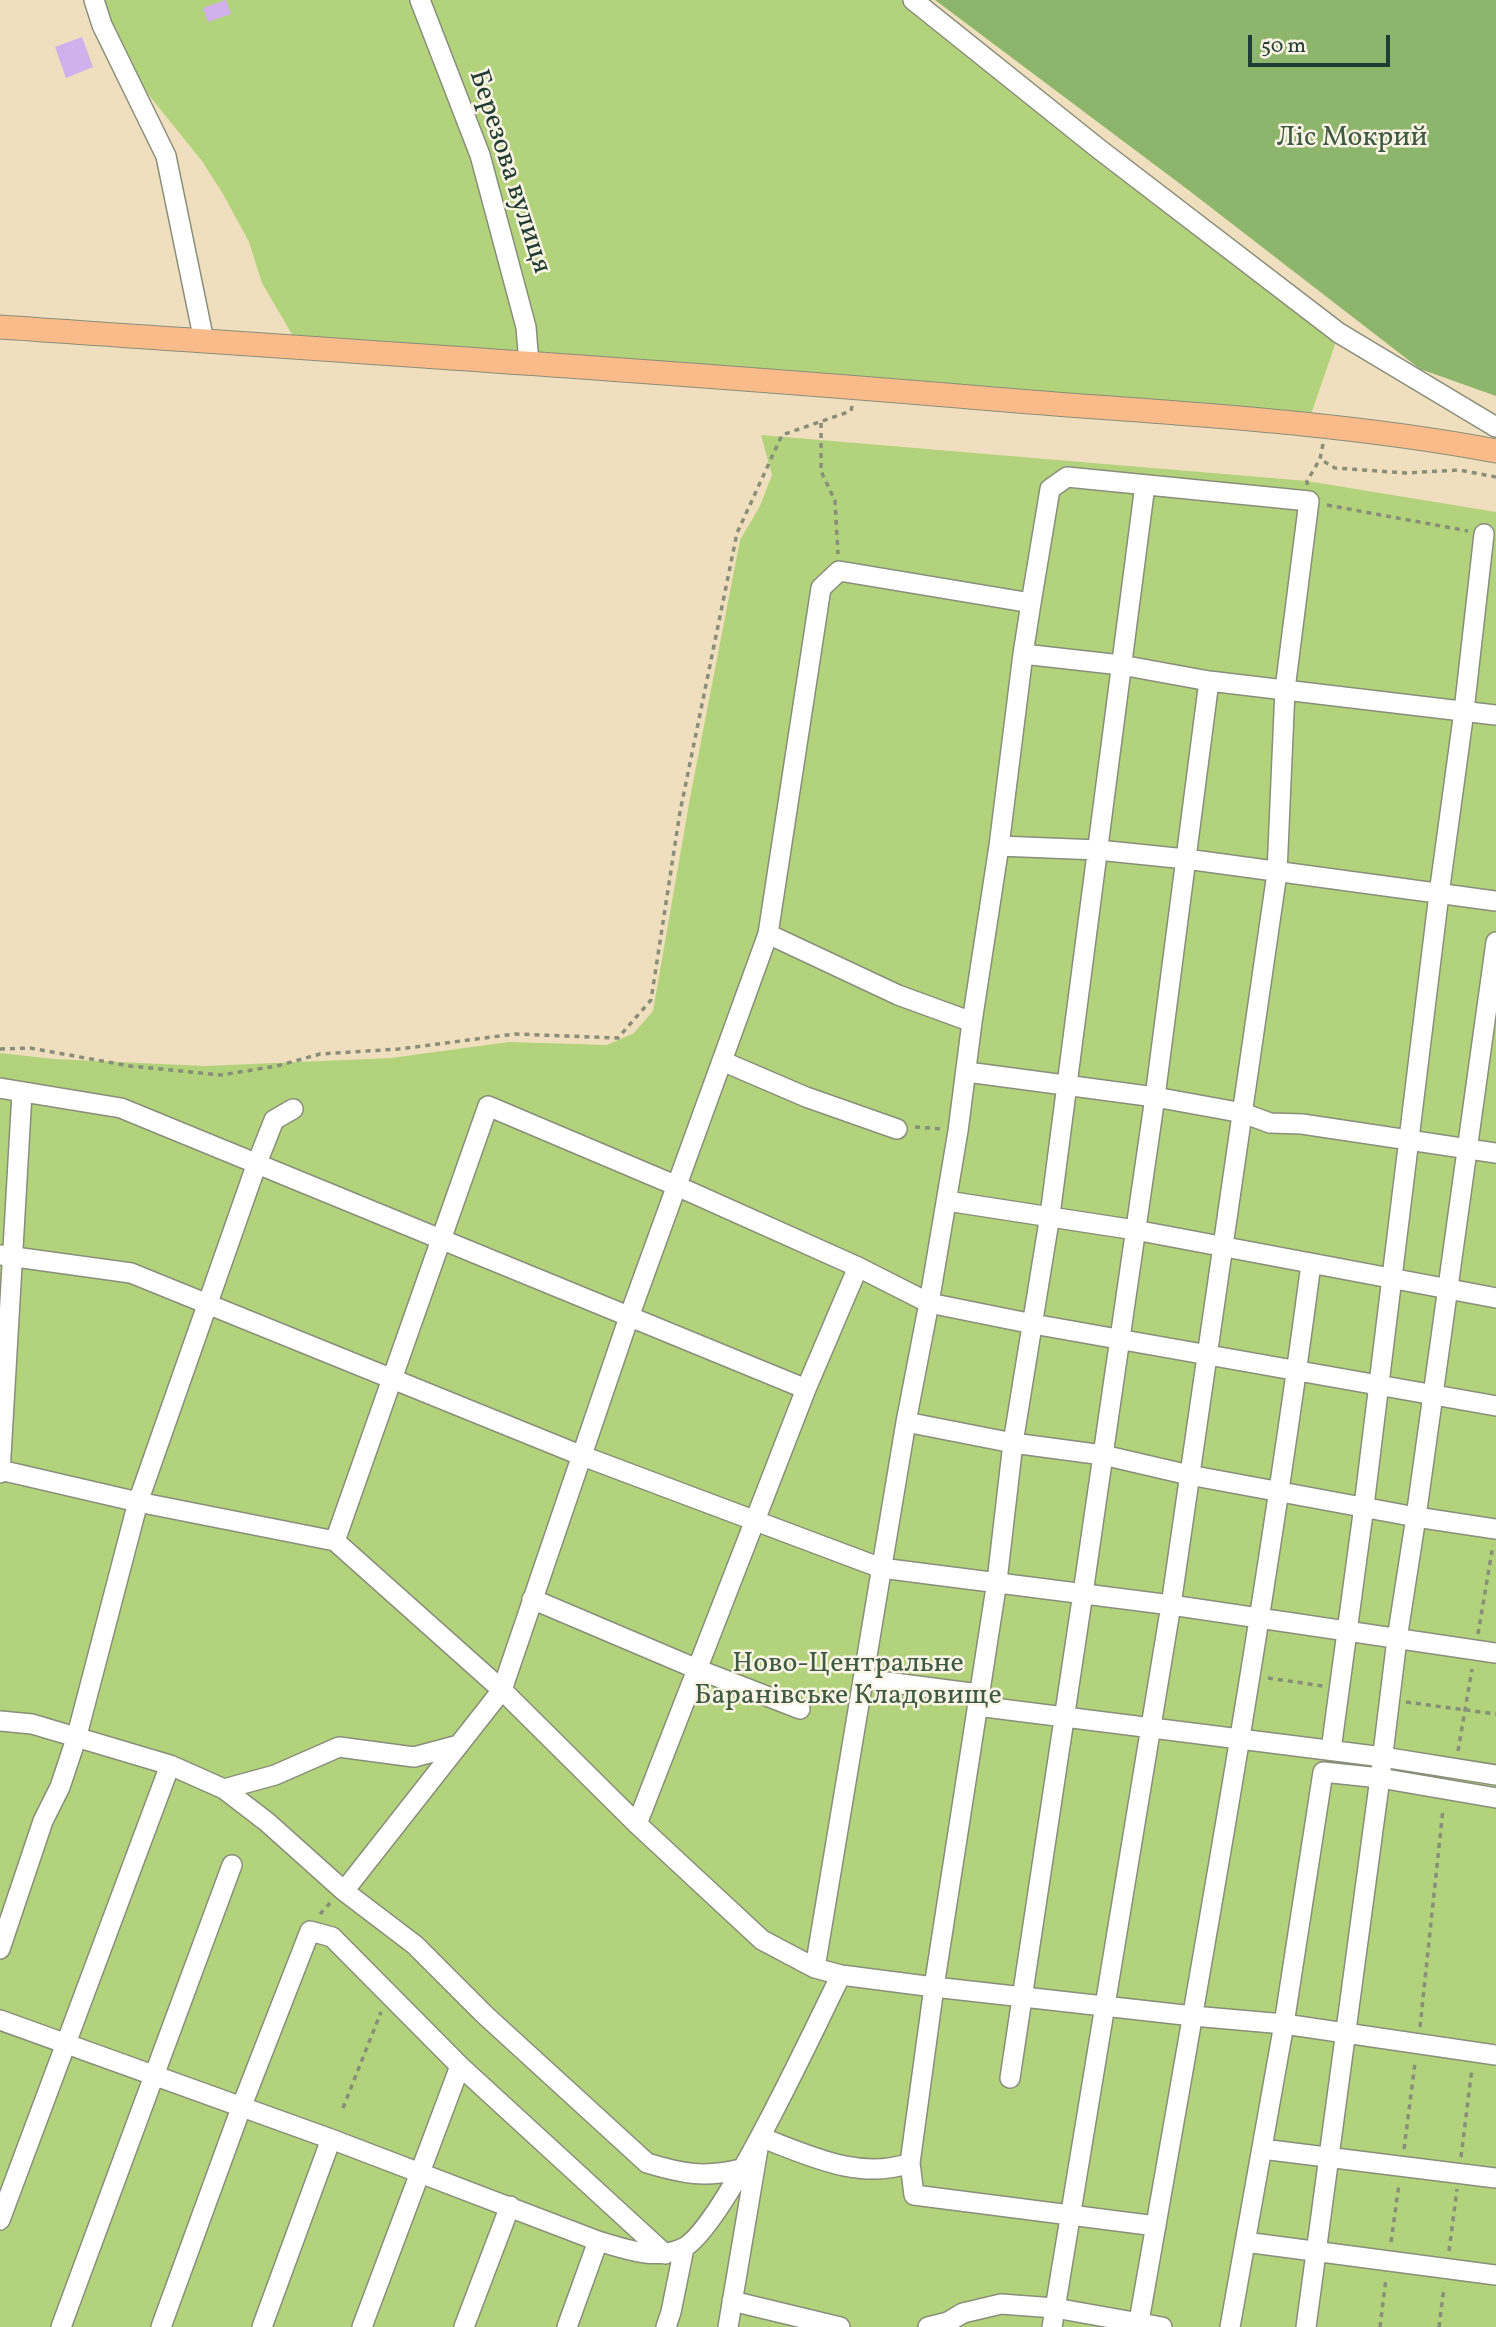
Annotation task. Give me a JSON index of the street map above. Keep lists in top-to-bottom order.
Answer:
{
  "streets": {
    "street": ["Березова вулиця"]
  },
  "parks": ["Ліс Мокрий", "Ново-Центральне Баранівське Кладовище"],
  "scale_bar": "50 m"
}
